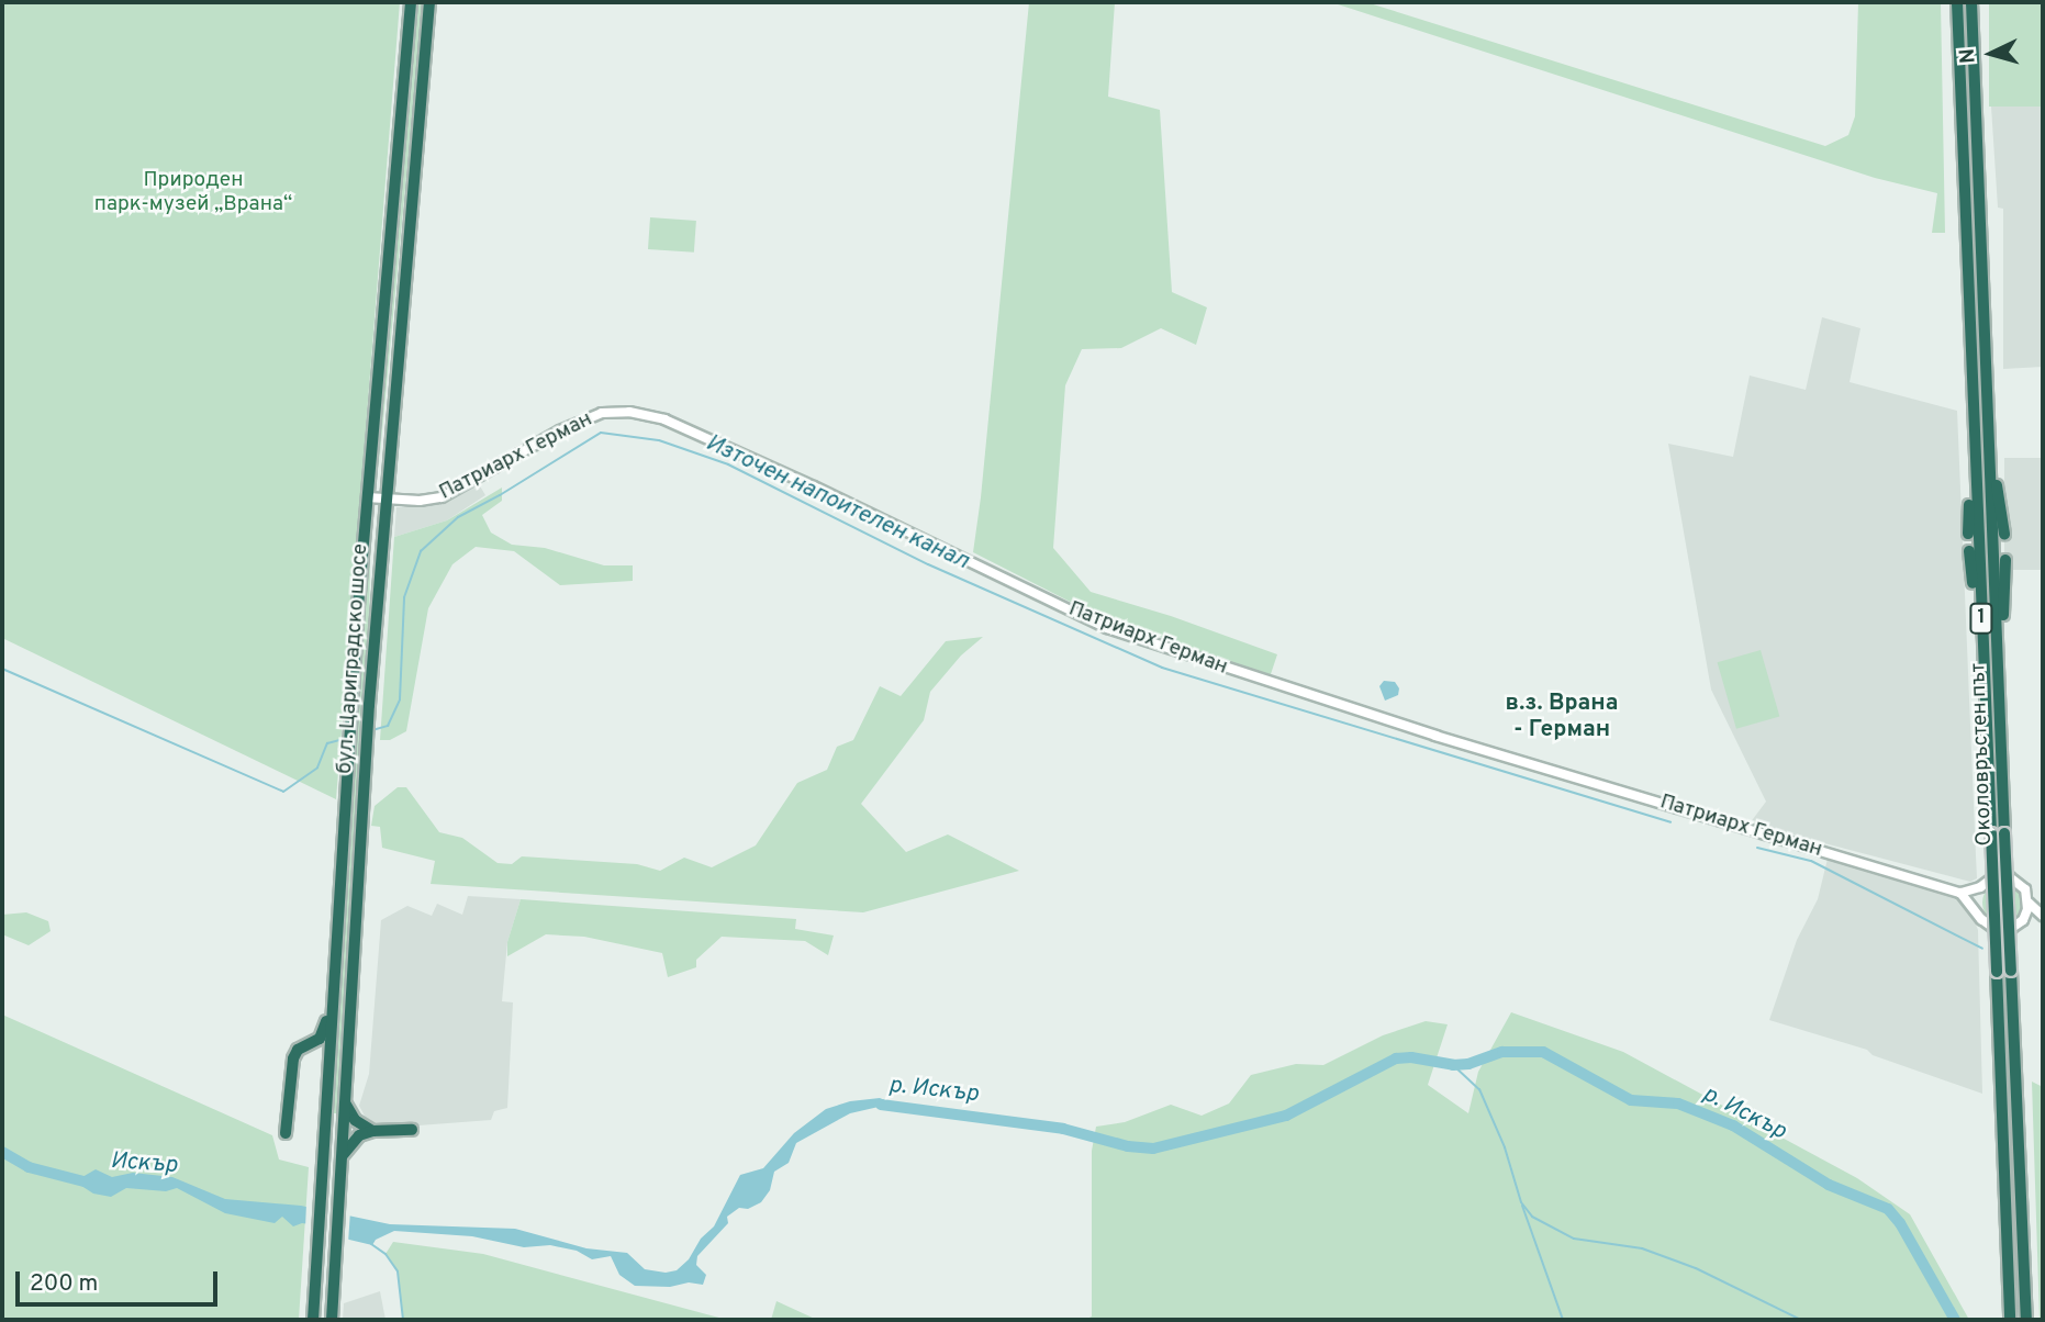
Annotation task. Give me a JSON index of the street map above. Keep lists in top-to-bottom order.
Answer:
{
  "streets": {
    "highway": ["1", "бул. Цариградско шосе", "Околовръстен път"],
    "street": ["Патриарх Герман"]
  },
  "crossings": [
    ["Патриарх Герман", "бул. Цариградско шосе"]
  ],
  "districts": ["в.з. Врана - Герман"],
  "water": ["Източен напоителен канал", "р. Искър", "Искър"],
  "parks": ["Природен парк-музей „Врана“"],
  "scale_bar": "200 m",
  "north": "left"
}
